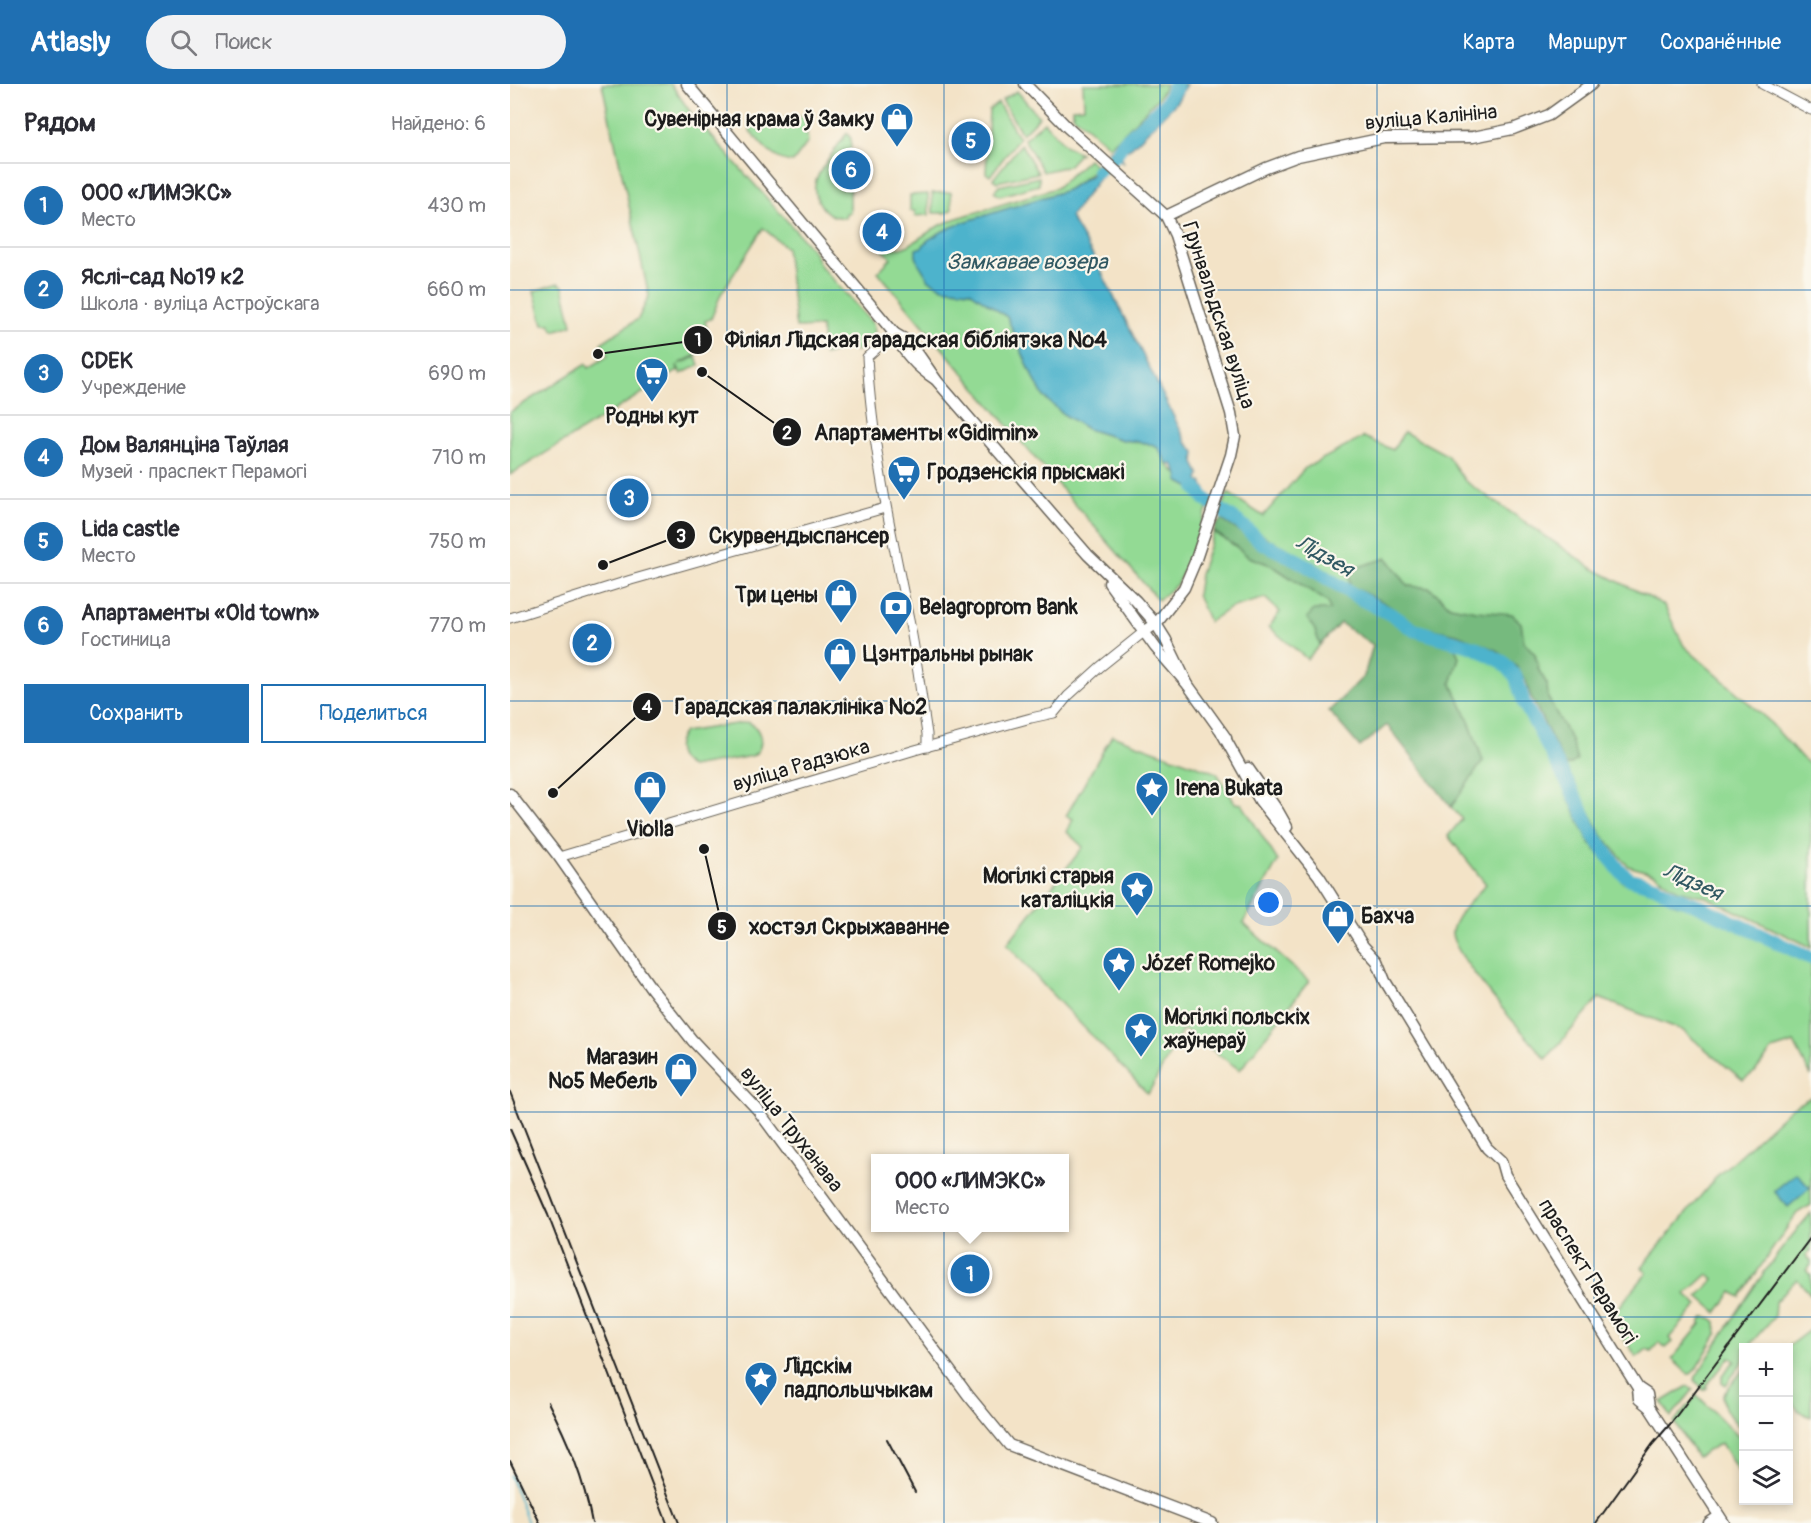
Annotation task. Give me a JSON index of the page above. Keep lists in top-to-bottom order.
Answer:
{
  "streets": {
    "main road": [
      "вуліца Калініна",
      "Грунвальдская вуліца",
      "вуліца Труханава",
      "праспект Перамогі"
    ],
    "street": ["вуліца Радзюка"]
  },
  "crossings": [
    ["вуліца Калініна", "Грунвальдская вуліца"],
    ["Грунвальдская вуліца", "вуліца Радзюка"],
    ["Грунвальдская вуліца", "праспект Перамогі"],
    ["вуліца Радзюка", "вуліца Труханава"],
    ["вуліца Радзюка", "праспект Перамогі"]
  ],
  "water": ["Замкавае возера", "Лідзея"],
  "places": {
    "shop": [
      "Сувенірная крама ў Замку",
      "Три цены",
      "Цэнтральны рынак",
      "Violla",
      "Бахча",
      "Магазин №5 Мебель"
    ],
    "other": [
      "Філіял Лідская гарадская бібліятэка №4",
      "Апартаменты «Gidimin»",
      "Скурвендыспансер",
      "Гарадская палаклініка №2",
      "хостэл Скрыжаванне"
    ],
    "supermarket": ["Родны кут", "Гродзенскія прысмакі"],
    "bank": ["Belagroprom Bank"],
    "place": [
      "Irena Bukata",
      "Могілкі старыя каталіцкія",
      "Józef Romejko",
      "Могілкі польскіх жаўнераў",
      "Лідскім падпольшчыкам"
    ]
  },
  "page": {
    "header": "Atlasly",
    "search": "Поиск",
    "nav": ["Карта", "Маршрут", "Сохранённые"],
    "heading": ["Рядом", "Найдено: 6"],
    "pins": [
      "5",
      "6",
      "4",
      "3",
      "2",
      "1"
    ],
    "list": [
      {
        "mark": "1",
        "name": "ООО «ЛИМЭКС»",
        "note": "Место",
        "value": "430 m"
      },
      {
        "mark": "2",
        "name": "Яслі-сад №19 к2",
        "note": "Школа · вуліца Астроўскага",
        "value": "660 m"
      },
      {
        "mark": "3",
        "name": "CDEK",
        "note": "Учреждение",
        "value": "690 m"
      },
      {
        "mark": "4",
        "name": "Дом Валянціна Таўлая",
        "note": "Музей · праспект Перамогі",
        "value": "710 m"
      },
      {
        "mark": "5",
        "name": "Lida castle",
        "note": "Место",
        "value": "750 m"
      },
      {
        "mark": "6",
        "name": "Апартаменты «Old town»",
        "note": "Гостиница",
        "value": "770 m"
      }
    ],
    "buttons": ["Сохранить", "Поделиться"],
    "popup": ["ООО «ЛИМЭКС»", "Место"],
    "map_buttons": ["+", "−"]
  }
}
